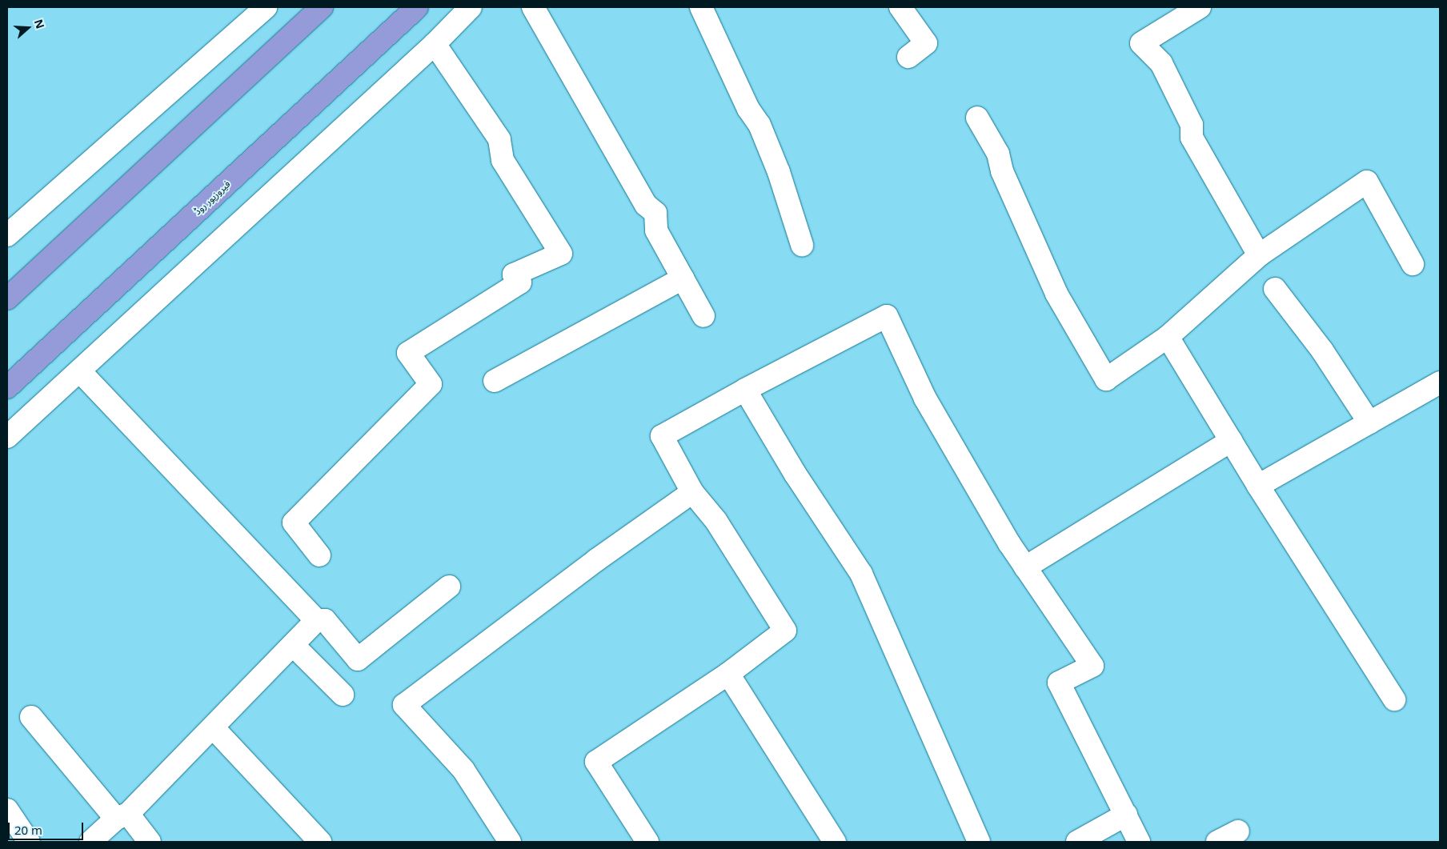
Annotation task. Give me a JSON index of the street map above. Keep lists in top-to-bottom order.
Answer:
{
  "streets": {
    "highway": ["فیروزپور روڈ"]
  },
  "scale_bar": "20 m",
  "north": "right"
}
